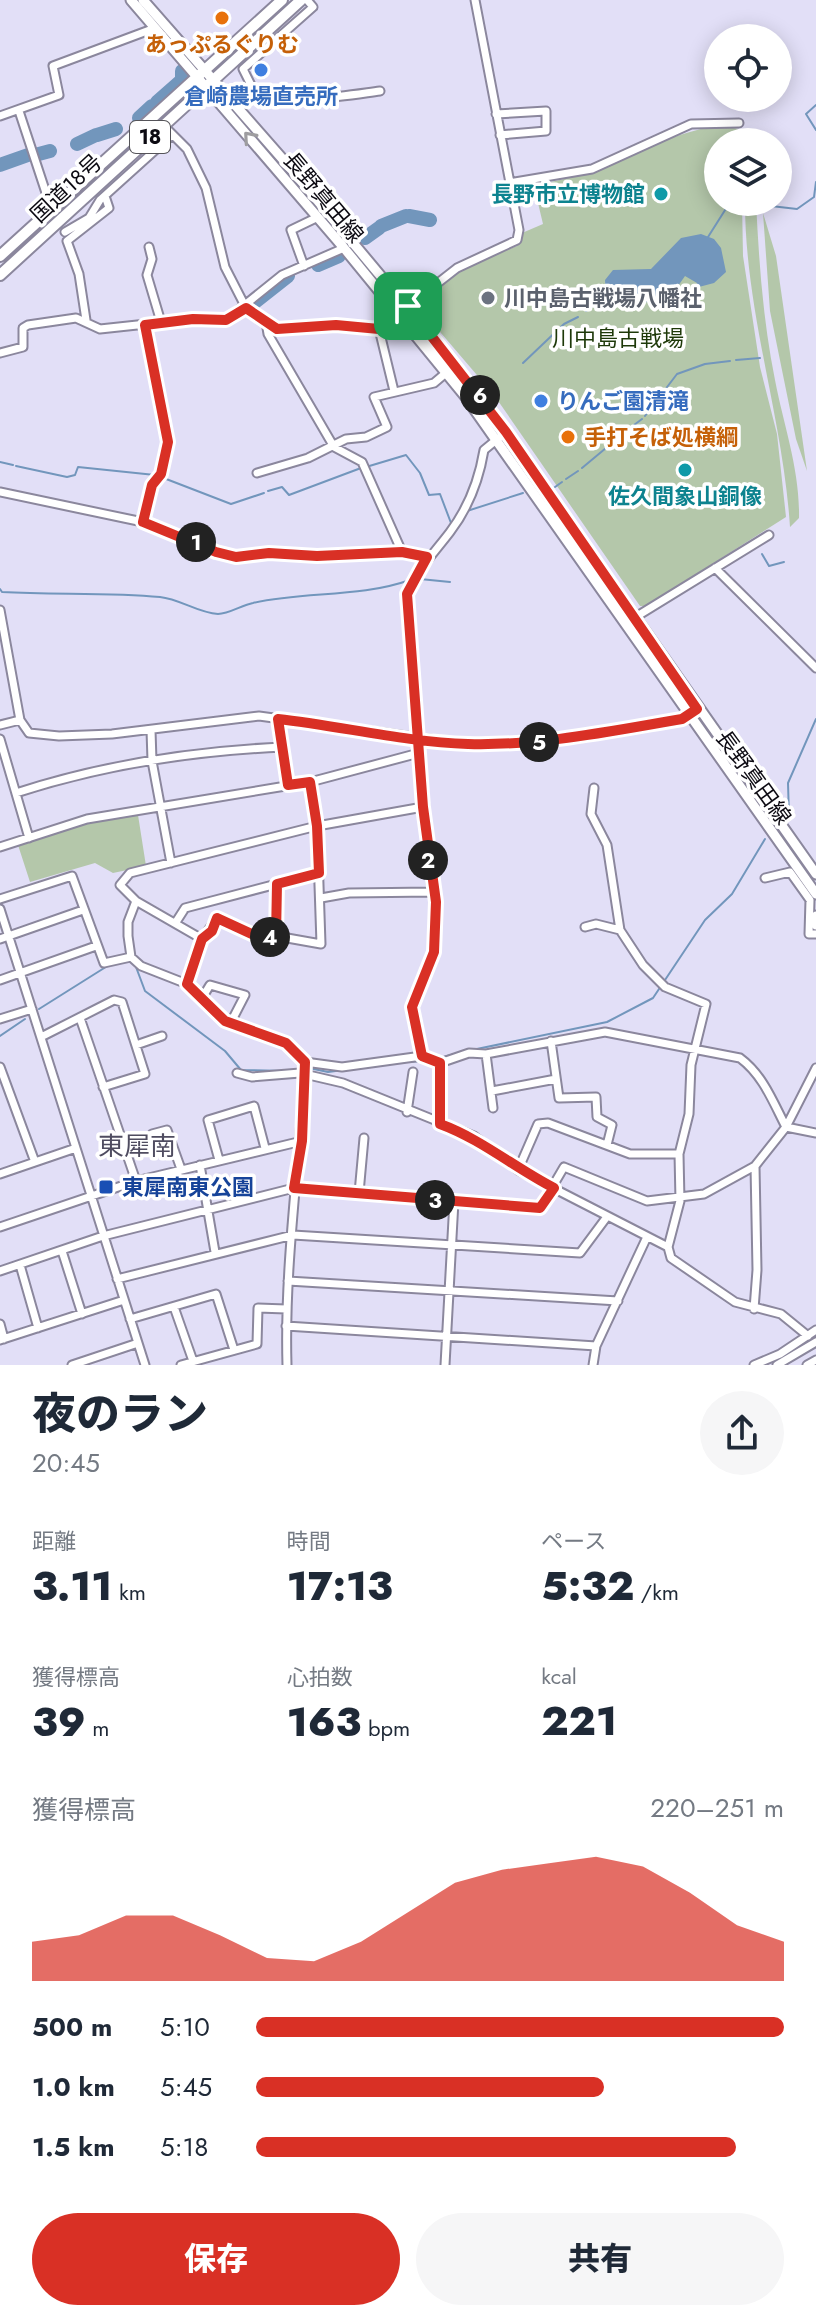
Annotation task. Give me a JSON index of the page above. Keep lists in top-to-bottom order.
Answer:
{
  "streets": {
    "highway": ["18", "国道18号"],
    "main road": ["長野真田線"]
  },
  "crossings": [
    ["国道18号", "長野真田線"]
  ],
  "districts": ["東犀南"],
  "parks": ["川中島古戦場"],
  "places": {
    "other": [
      "あっぷるぐりむ",
      "倉崎農場直売所",
      "長野市立博物館",
      "川中島古戦場八幡社",
      "りんご園清滝",
      "手打そば処横綱",
      "佐久間象山銅像"
    ],
    "transit": ["東犀南東公園"]
  },
  "page": {
    "pins": [
      "6",
      "1",
      "5",
      "2",
      "4",
      "3"
    ],
    "heading": ["夜のラン", "20:45"],
    "stats": [
      ["距離", "3.11 km"],
      ["時間", "17:13"],
      ["ペース", "5:32 /km"],
      ["獲得標高", "39 m"],
      ["心拍数", "163 bpm"],
      ["kcal", "221"]
    ],
    "chart": ["獲得標高", "220–251 m"],
    "list": [
      {
        "name": "500 m",
        "note": "5:10"
      },
      {
        "name": "1.0 km",
        "note": "5:45"
      },
      {
        "name": "1.5 km",
        "note": "5:18"
      }
    ],
    "buttons": ["保存", "共有"]
  }
}
